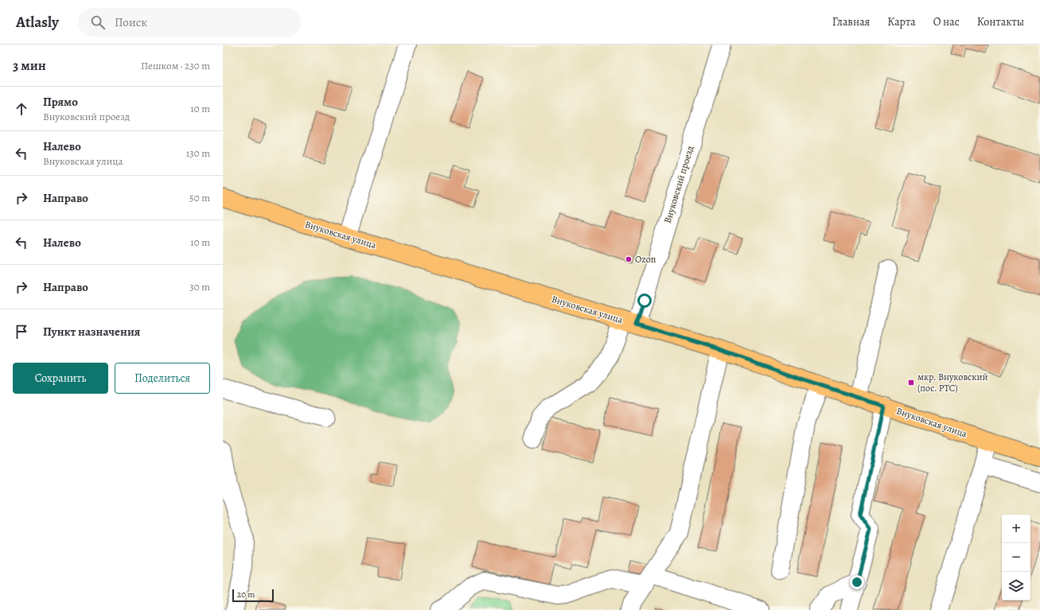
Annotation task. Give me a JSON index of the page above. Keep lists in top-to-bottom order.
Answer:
{
  "streets": {
    "main road": ["Внуковская улица"],
    "street": ["Внуковский проезд"]
  },
  "crossings": [
    ["Внуковский проезд", "Внуковская улица"]
  ],
  "places": {
    "other": ["Ozon"],
    "transit": ["мкр. Внуковский (пос. РТС)"]
  },
  "scale_bar": "20 m",
  "page": {
    "header": "Atlasly",
    "search": "Поиск",
    "nav": [
      "Главная",
      "Карта",
      "О нас",
      "Контакты"
    ],
    "heading": ["3 мин", "Пешком · 230 m"],
    "list": [
      ["Прямо", "Внуковский проезд", "10 m"],
      ["Налево", "Внуковская улица", "130 m"],
      ["Направо", "50 m"],
      ["Налево", "10 m"],
      ["Направо", "30 m"],
      "Пункт назначения"
    ],
    "buttons": ["Сохранить", "Поделиться"],
    "map_buttons": ["+", "−"],
    "scale": "20 m"
  }
}
